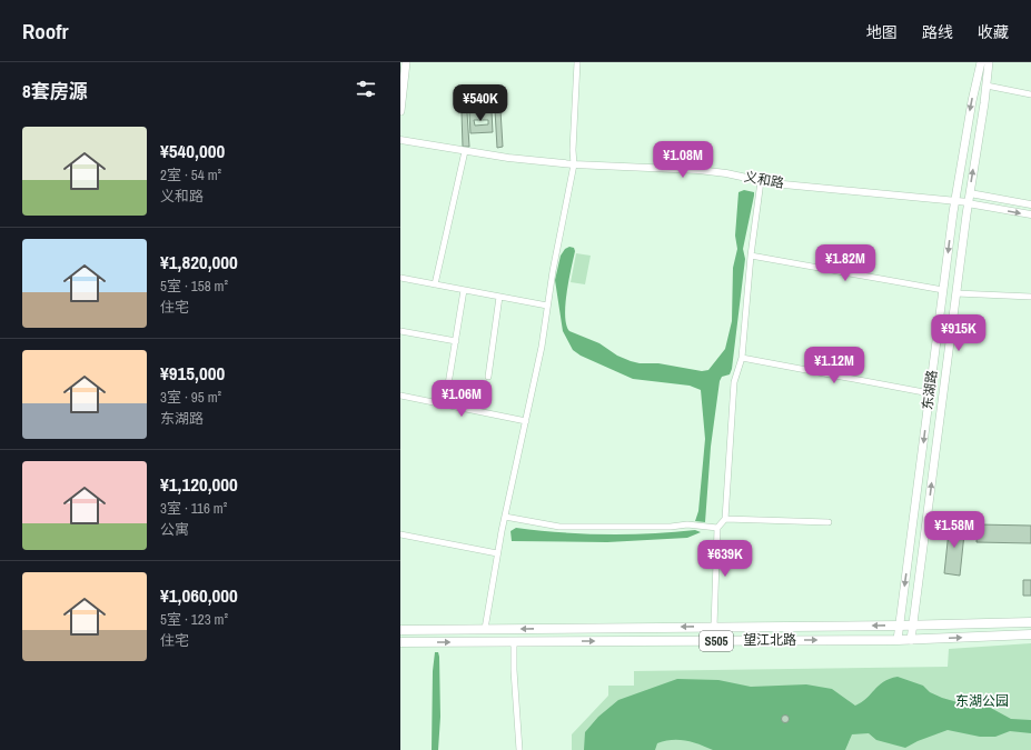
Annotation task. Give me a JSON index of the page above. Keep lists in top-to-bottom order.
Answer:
{
  "streets": {
    "main road": ["东湖路", "望江北路", "S505"],
    "street": ["义和路"]
  },
  "crossings": [
    ["义和路", "东湖路"],
    ["东湖路", "望江北路"]
  ],
  "parks": ["东湖公园"],
  "page": {
    "header": "Roofr",
    "nav": ["地图", "路线", "收藏"],
    "heading": "8套房源",
    "price": [
      "¥540K",
      "¥1.08M",
      "¥1.82M",
      "¥915K",
      "¥1.12M",
      "¥1.06M",
      "¥1.58M",
      "¥639K"
    ],
    "list": [
      {
        "name": "¥540,000",
        "note": "2室 · 54 m² · 义和路"
      },
      {
        "name": "¥1,820,000",
        "note": "5室 · 158 m² · 住宅"
      },
      {
        "name": "¥915,000",
        "note": "3室 · 95 m² · 东湖路"
      },
      {
        "name": "¥1,120,000",
        "note": "3室 · 116 m² · 公寓"
      },
      {
        "name": "¥1,060,000",
        "note": "5室 · 123 m² · 住宅"
      }
    ]
  }
}
